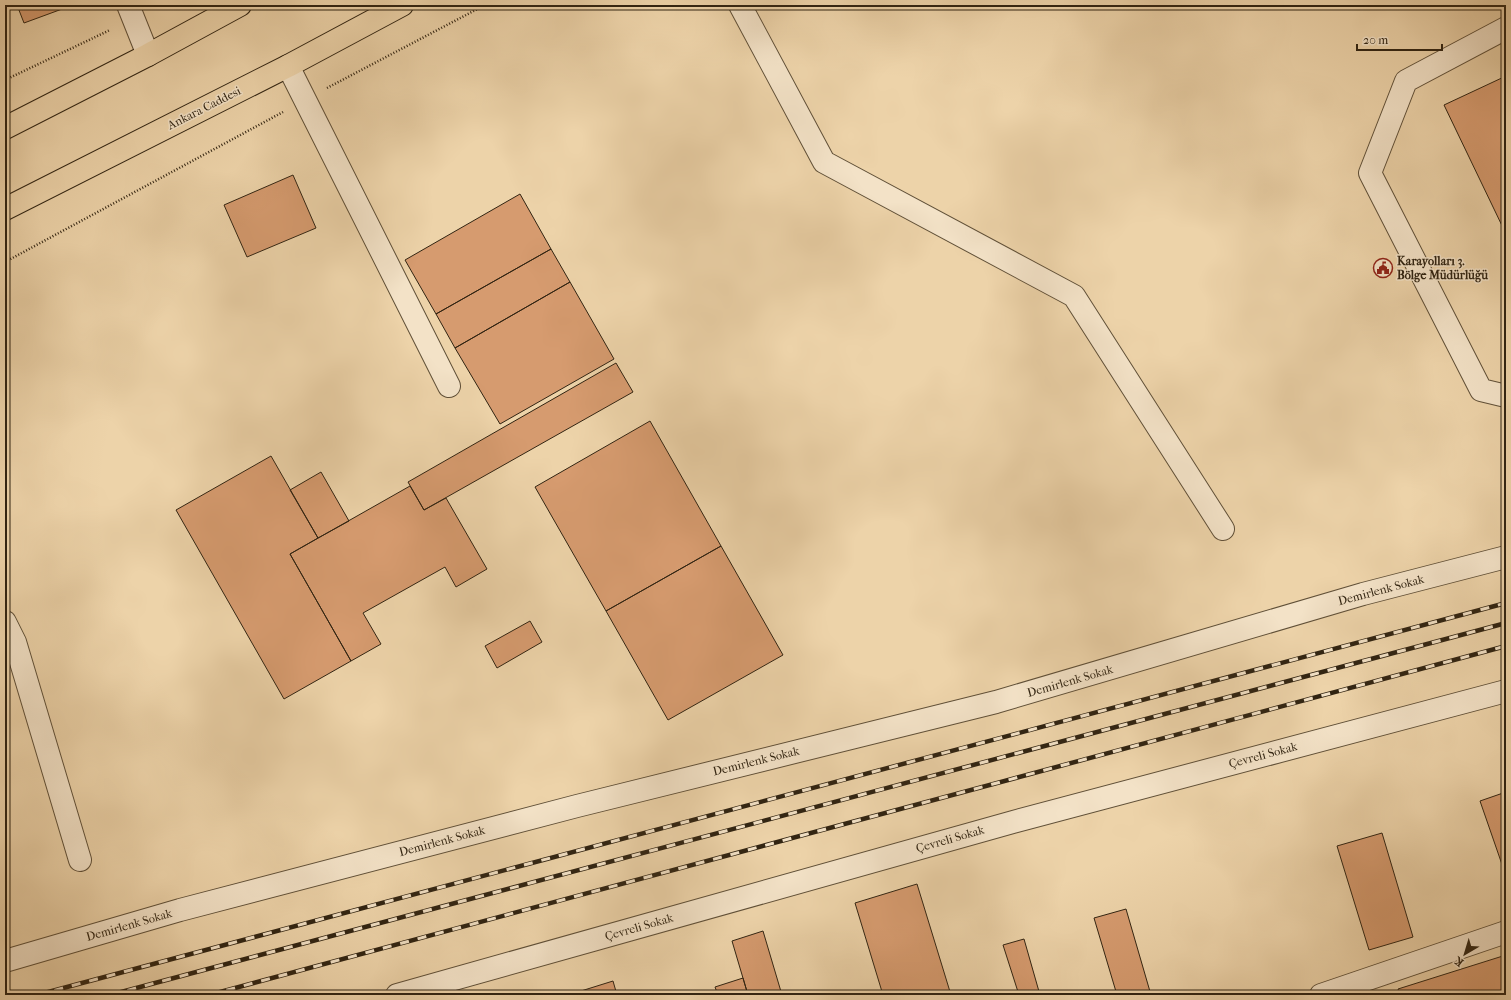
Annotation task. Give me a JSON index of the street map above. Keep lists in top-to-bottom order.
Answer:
{
  "streets": {
    "main road": ["Ankara Caddesi"],
    "street": ["Demirlenk Sokak", "Çevreli Sokak"]
  },
  "places": {
    "public building": ["Karayolları 3. Bölge Müdürlüğü"]
  },
  "scale_bar": "20 m",
  "north": "bottom left"
}
